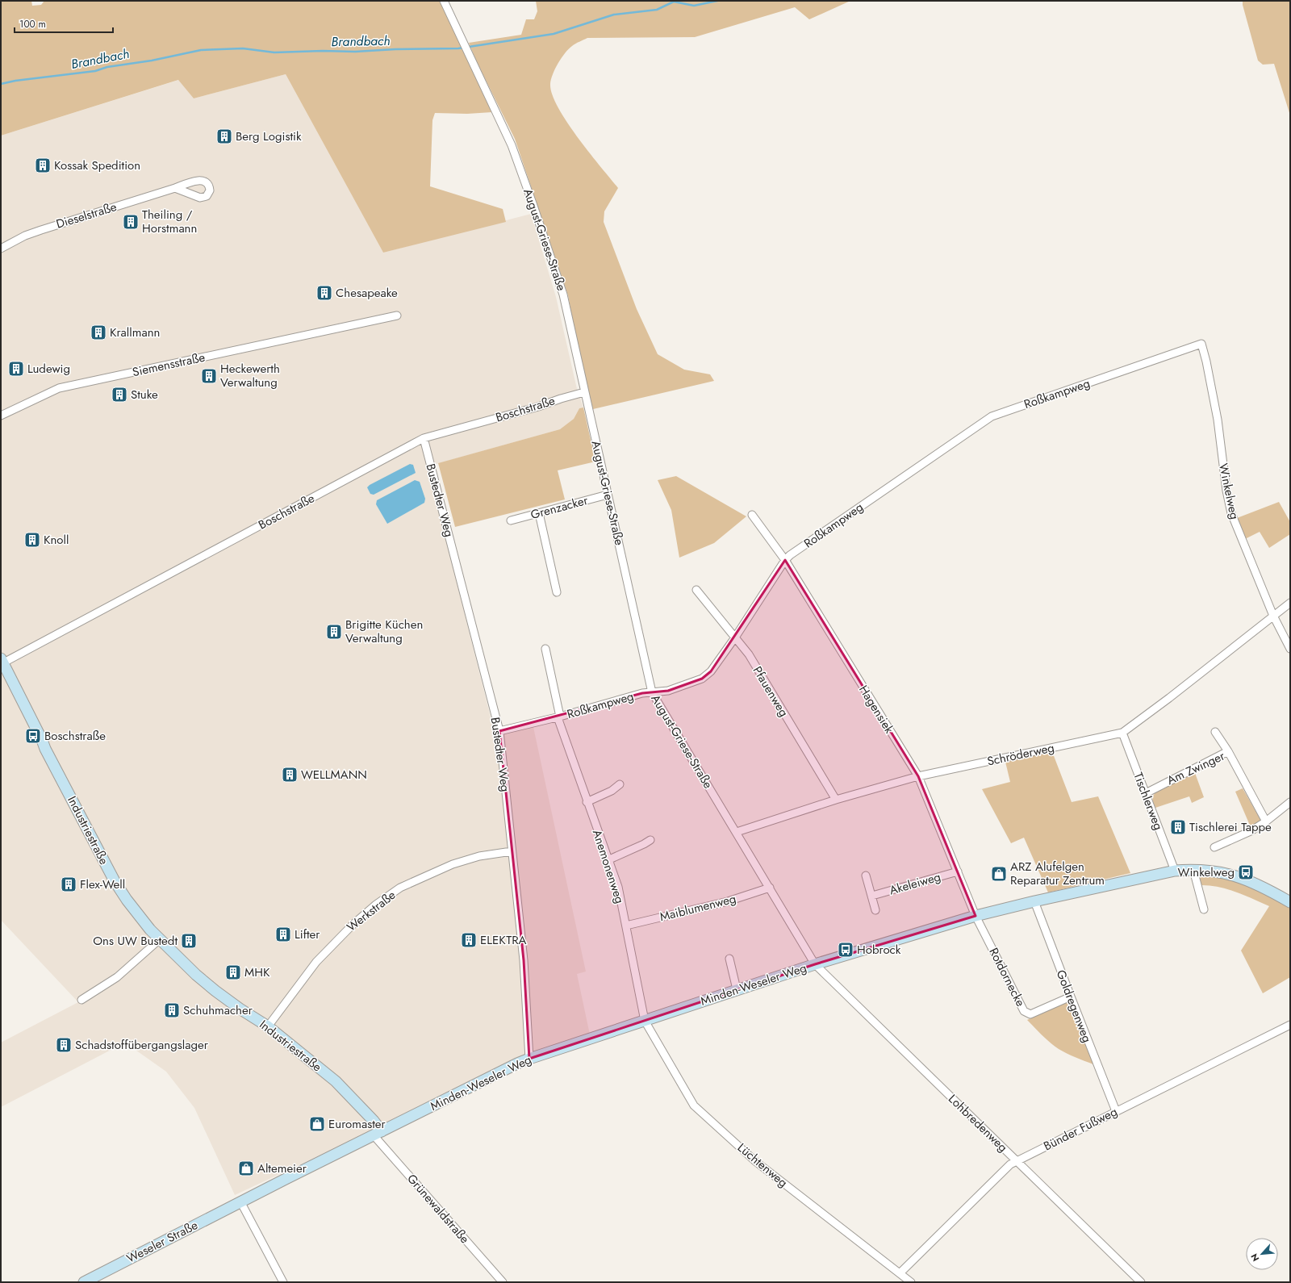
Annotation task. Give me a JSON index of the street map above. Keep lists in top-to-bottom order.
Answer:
{
  "streets": {
    "street": [
      "Dieselstraße",
      "August-Griese-Straße",
      "Siemensstraße",
      "Roßkampweg",
      "Boschstraße",
      "Winkelweg",
      "Bustedter Weg",
      "Grenzacker",
      "Pfauenweg",
      "Hagensiek",
      "Schröderweg",
      "Am Zwinger",
      "Tischlerweg",
      "Industriestraße",
      "Anemonenweg",
      "Akeleiweg",
      "Maiblumenweg",
      "Werkstraße",
      "Rotdornecke",
      "Minden-Weseler Weg",
      "Goldregenweg",
      "Lohbredenweg",
      "Bünder Fußweg",
      "Lüchtenweg",
      "Grünewaldstraße",
      "Weseler Straße"
    ]
  },
  "crossings": [
    ["August-Griese-Straße", "Roßkampweg"],
    ["August-Griese-Straße", "Boschstraße"],
    ["August-Griese-Straße", "Grenzacker"],
    ["August-Griese-Straße", "Schröderweg"],
    ["August-Griese-Straße", "Maiblumenweg"],
    ["August-Griese-Straße", "Minden-Weseler Weg"],
    ["August-Griese-Straße", "Lohbredenweg"],
    ["Roßkampweg", "Winkelweg"],
    ["Roßkampweg", "Bustedter Weg"],
    ["Roßkampweg", "Pfauenweg"],
    ["Roßkampweg", "Hagensiek"],
    ["Roßkampweg", "Anemonenweg"],
    ["Boschstraße", "Bustedter Weg"],
    ["Boschstraße", "Industriestraße"],
    ["Winkelweg", "Schröderweg"],
    ["Bustedter Weg", "Werkstraße"],
    ["Bustedter Weg", "Minden-Weseler Weg"],
    ["Pfauenweg", "Schröderweg"],
    ["Hagensiek", "Schröderweg"],
    ["Hagensiek", "Akeleiweg"],
    ["Hagensiek", "Rotdornecke"],
    ["Hagensiek", "Minden-Weseler Weg"],
    ["Schröderweg", "Tischlerweg"],
    ["Am Zwinger", "Tischlerweg"],
    ["Tischlerweg", "Minden-Weseler Weg"],
    ["Industriestraße", "Werkstraße"],
    ["Industriestraße", "Minden-Weseler Weg"],
    ["Industriestraße", "Grünewaldstraße"],
    ["Anemonenweg", "Maiblumenweg"],
    ["Anemonenweg", "Minden-Weseler Weg"],
    ["Anemonenweg", "Lüchtenweg"],
    ["Rotdornecke", "Minden-Weseler Weg"],
    ["Rotdornecke", "Goldregenweg"],
    ["Minden-Weseler Weg", "Goldregenweg"],
    ["Minden-Weseler Weg", "Lohbredenweg"],
    ["Minden-Weseler Weg", "Lüchtenweg"],
    ["Minden-Weseler Weg", "Grünewaldstraße"],
    ["Minden-Weseler Weg", "Weseler Straße"],
    ["Goldregenweg", "Bünder Fußweg"],
    ["Lohbredenweg", "Bünder Fußweg"],
    ["Bünder Fußweg", "Lüchtenweg"]
  ],
  "water": ["Brandbach"],
  "places": {
    "building": [
      "Berg Logistik",
      "Kossak Spedition",
      "Theiling / Horstmann",
      "Chesapeake",
      "Krallmann",
      "Ludewig",
      "Heckewerth Verwaltung",
      "Stuke",
      "Knoll",
      "Brigitte Küchen Verwaltung",
      "WELLMANN",
      "Tischlerei Tappe",
      "Flex-Well",
      "Lifter",
      "ELEKTRA",
      "Ons UW Bustedt",
      "MHK",
      "Schuhmacher",
      "Schadstoffübergangslager"
    ],
    "bus stop": ["Boschstraße", "Winkelweg", "Hobrock"],
    "shop": ["ARZ Alufelgen Reparatur Zentrum", "Euromaster", "Altemeier"]
  },
  "scale_bar": "100 m",
  "north": "bottom left"
}
